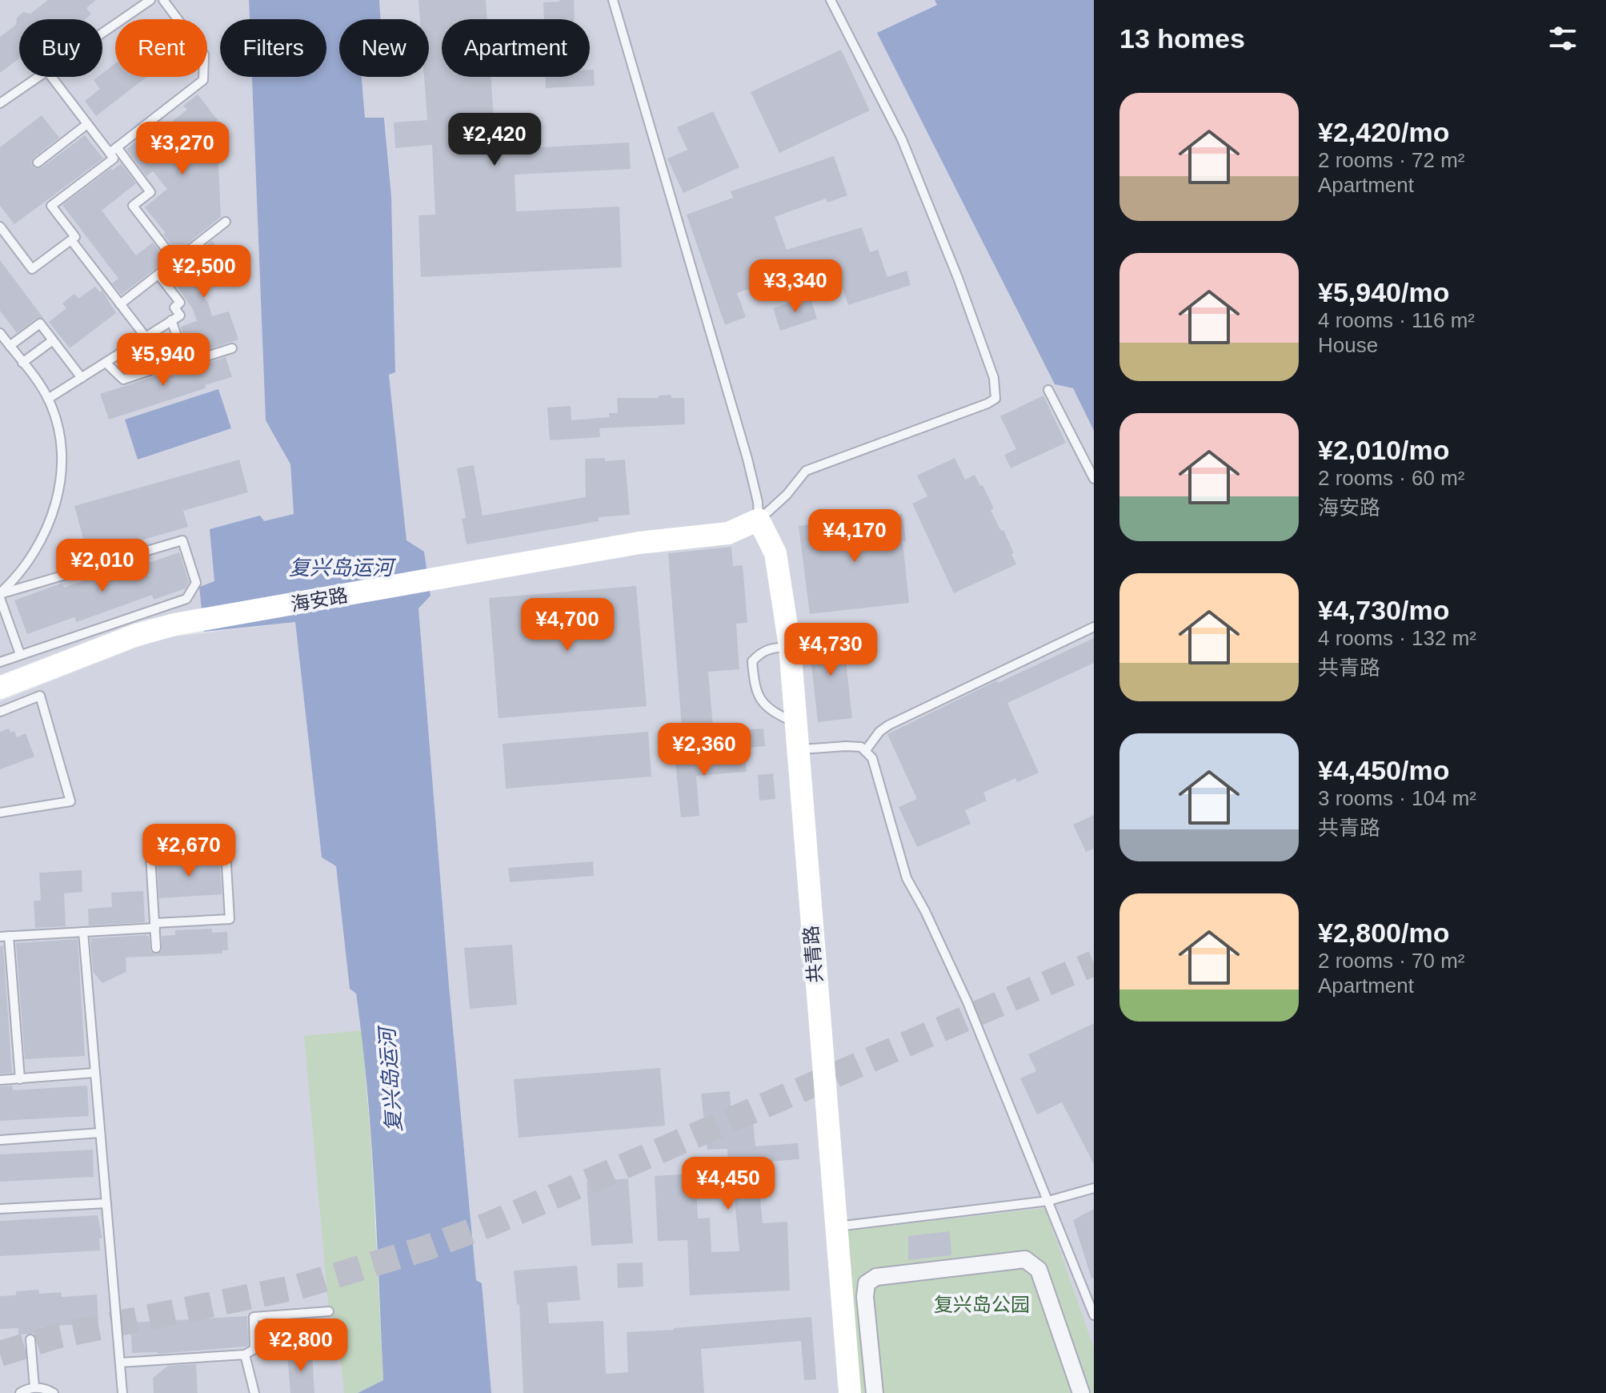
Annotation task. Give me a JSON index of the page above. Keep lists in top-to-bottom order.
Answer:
{
  "streets": {
    "street": ["海安路", "共青路"]
  },
  "crossings": [
    ["海安路", "共青路"]
  ],
  "water": ["复兴岛运河"],
  "parks": ["复兴岛公园"],
  "page": {
    "heading": "13 homes",
    "chip": [
      "Buy",
      "Rent",
      "Filters",
      "New",
      "Apartment"
    ],
    "list": [
      {
        "name": "¥2,420/mo",
        "note": "2 rooms · 72 m² · Apartment"
      },
      {
        "name": "¥5,940/mo",
        "note": "4 rooms · 116 m² · House"
      },
      {
        "name": "¥2,010/mo",
        "note": "2 rooms · 60 m² · 海安路"
      },
      {
        "name": "¥4,730/mo",
        "note": "4 rooms · 132 m² · 共青路"
      },
      {
        "name": "¥4,450/mo",
        "note": "3 rooms · 104 m² · 共青路"
      },
      {
        "name": "¥2,800/mo",
        "note": "2 rooms · 70 m² · Apartment"
      }
    ],
    "price": [
      "¥2,420",
      "¥3,270",
      "¥2,500",
      "¥3,340",
      "¥5,940",
      "¥4,170",
      "¥2,010",
      "¥4,700",
      "¥4,730",
      "¥2,360",
      "¥2,670",
      "¥4,450",
      "¥2,800"
    ]
  }
}
